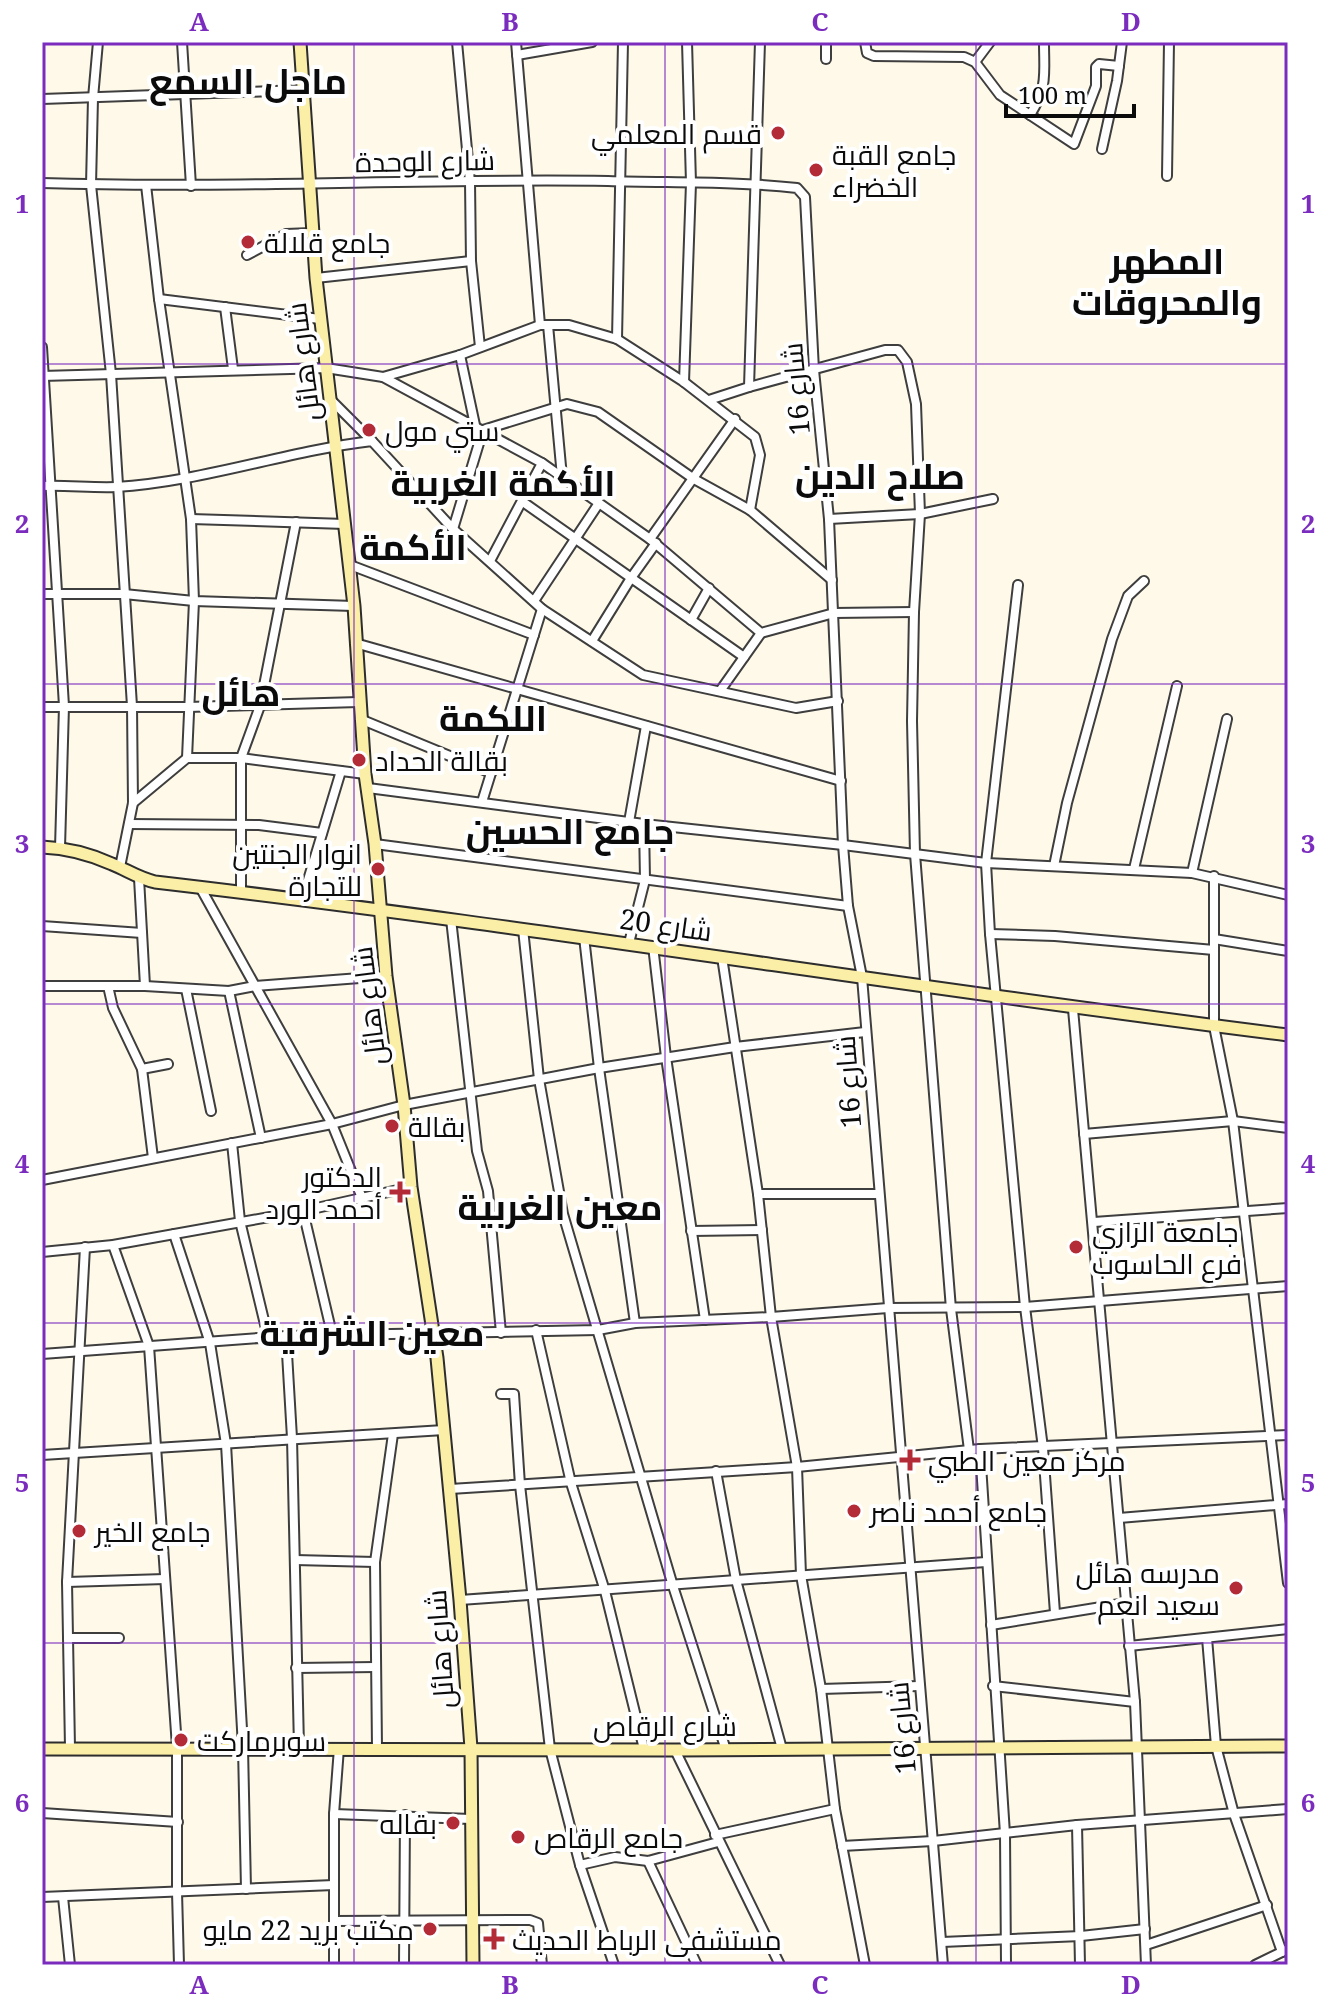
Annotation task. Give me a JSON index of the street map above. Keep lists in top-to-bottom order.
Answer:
{
  "streets": {
    "street": [
      "شارع الوحدة",
      "شارع هائل",
      "شارع 16",
      "شارع 20",
      "شارع الرقاص"
    ]
  },
  "crossings": [
    ["شارع الوحدة", "شارع هائل"],
    ["شارع الوحدة", "شارع 16"],
    ["شارع هائل", "شارع 20"],
    ["شارع هائل", "شارع الرقاص"],
    ["شارع 16", "شارع 20"],
    ["شارع 16", "شارع الرقاص"]
  ],
  "districts": [
    "ماجل السمع",
    "المطهر والمحروقات",
    "صلاح الدين",
    "الأكمة الغربية",
    "الأكمة",
    "هائل",
    "اللكمة",
    "جامع الحسين",
    "معين الغربية",
    "معين الشرقية"
  ],
  "places": {
    "other": [
      "قسم المعلمي",
      "جامع القبة الخضراء",
      "جامع قلالة",
      "ستي مول",
      "بقالة الحداد",
      "انوار الجنتين للتجارة",
      "بقالة",
      "جامعة الرازي فرع الحاسوب",
      "جامع أحمد ناصر",
      "جامع الخير",
      "مدرسه هائل سعيد انعم",
      "سوبرماركت",
      "بقاله",
      "جامع الرقاص",
      "مكتب بريد 22 مايو"
    ],
    "health": ["الدكتور أحمد الورد", "مركز معين الطبي", "مستشفى الرباط الحديث"]
  },
  "scale_bar": "100 m",
  "grid": {
    "columns": [
      "A",
      "B",
      "C",
      "D"
    ],
    "rows": [
      "1",
      "2",
      "3",
      "4",
      "5",
      "6"
    ]
  }
}
